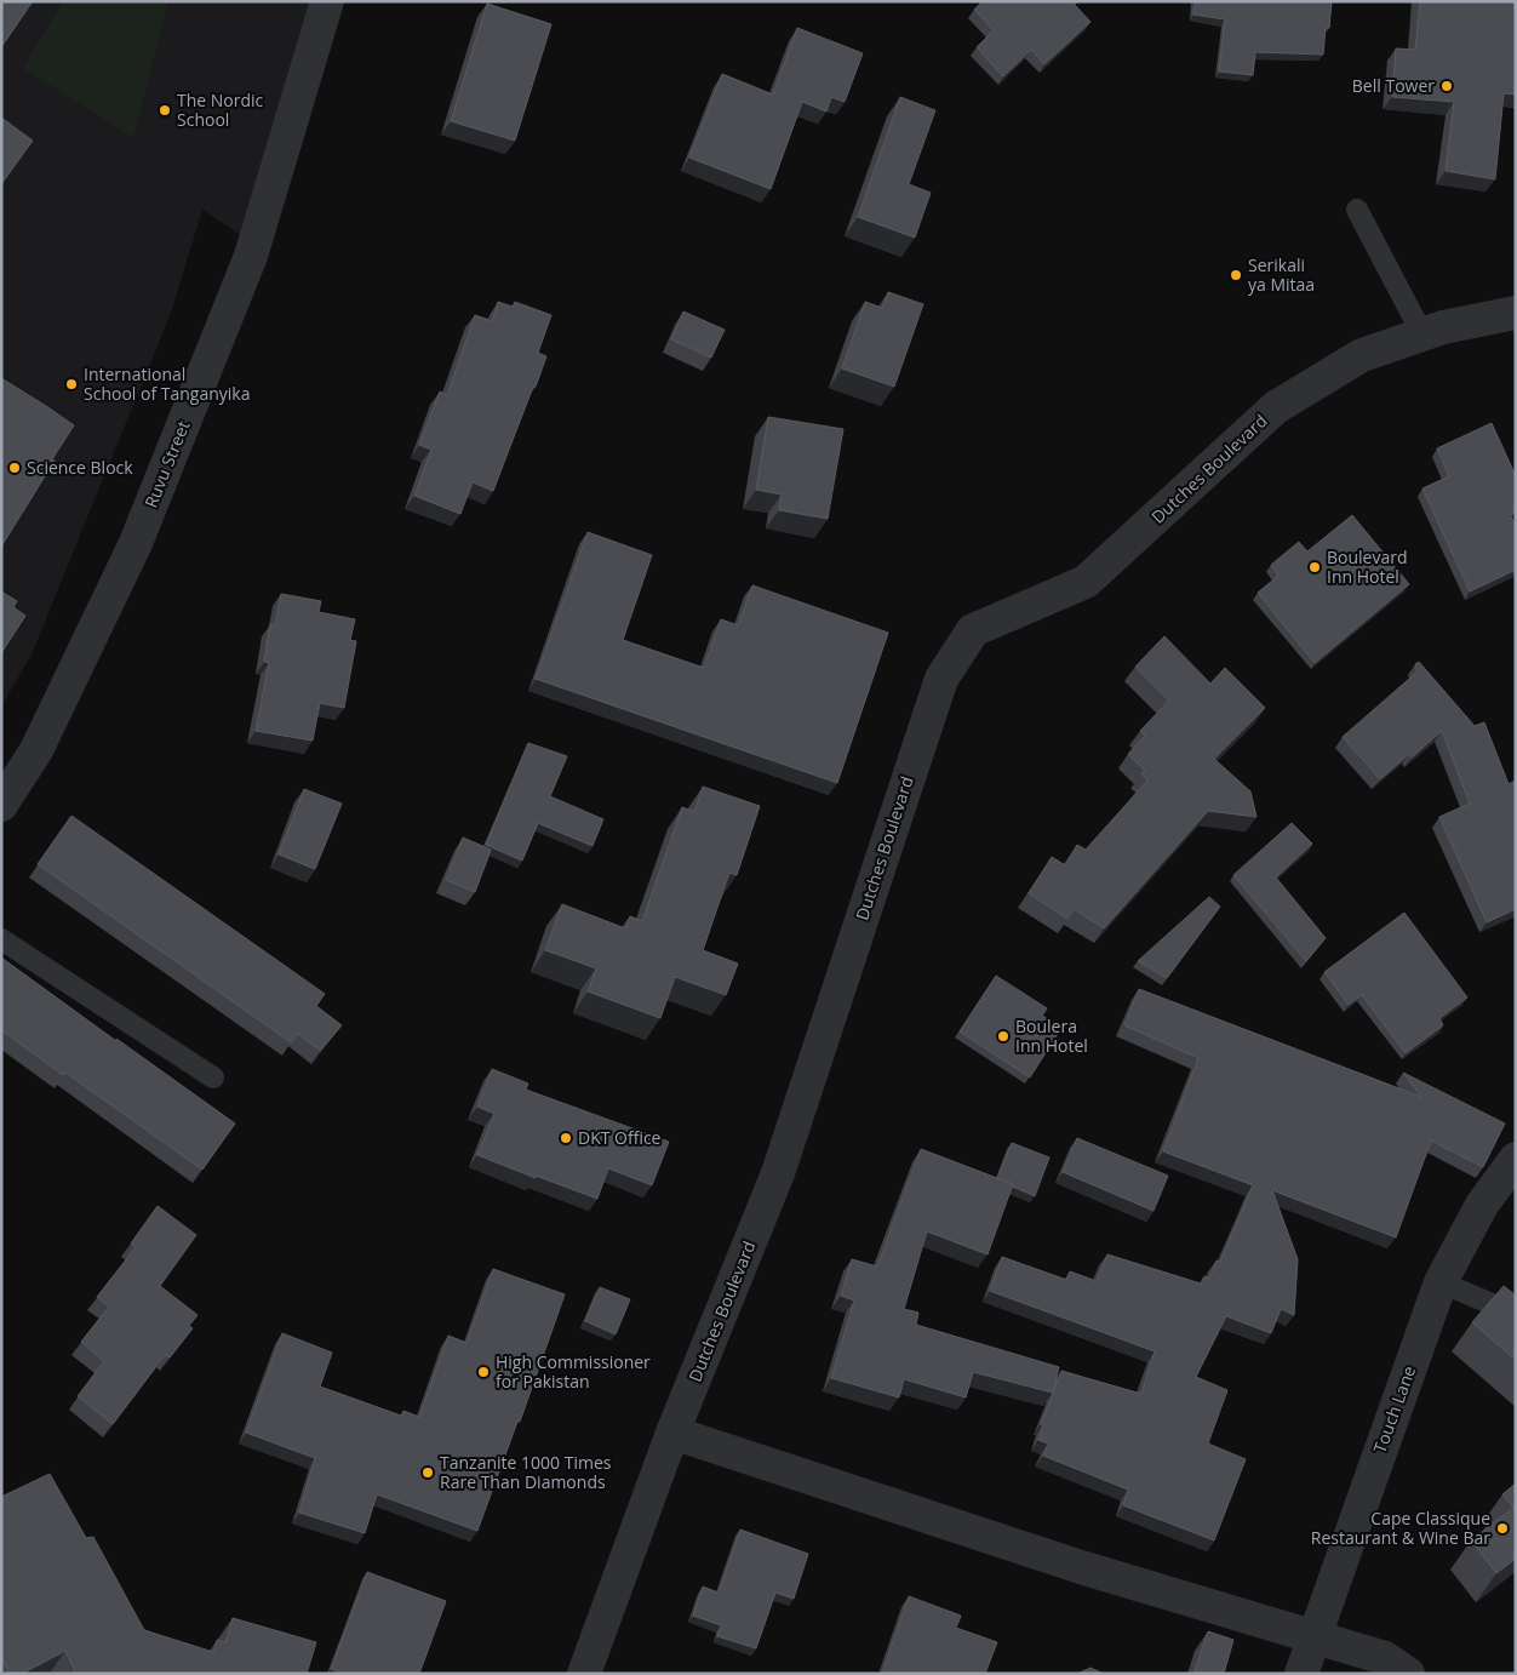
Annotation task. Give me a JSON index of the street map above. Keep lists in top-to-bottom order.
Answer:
{
  "streets": {
    "street": ["Ruvu Street", "Dutches Boulevard", "Touch Lane"]
  },
  "places": [
    "Bell Tower",
    "The Nordic School",
    "Serikali ya Mitaa",
    "International School of Tanganyika",
    "Science Block",
    "Boulevard Inn Hotel",
    "Boulera Inn Hotel",
    "DKT Office",
    "High Commissioner for Pakistan",
    "Tanzanite 1000 Times Rare Than Diamonds",
    "Cape Classique Restaurant & Wine Bar"
  ]
}
